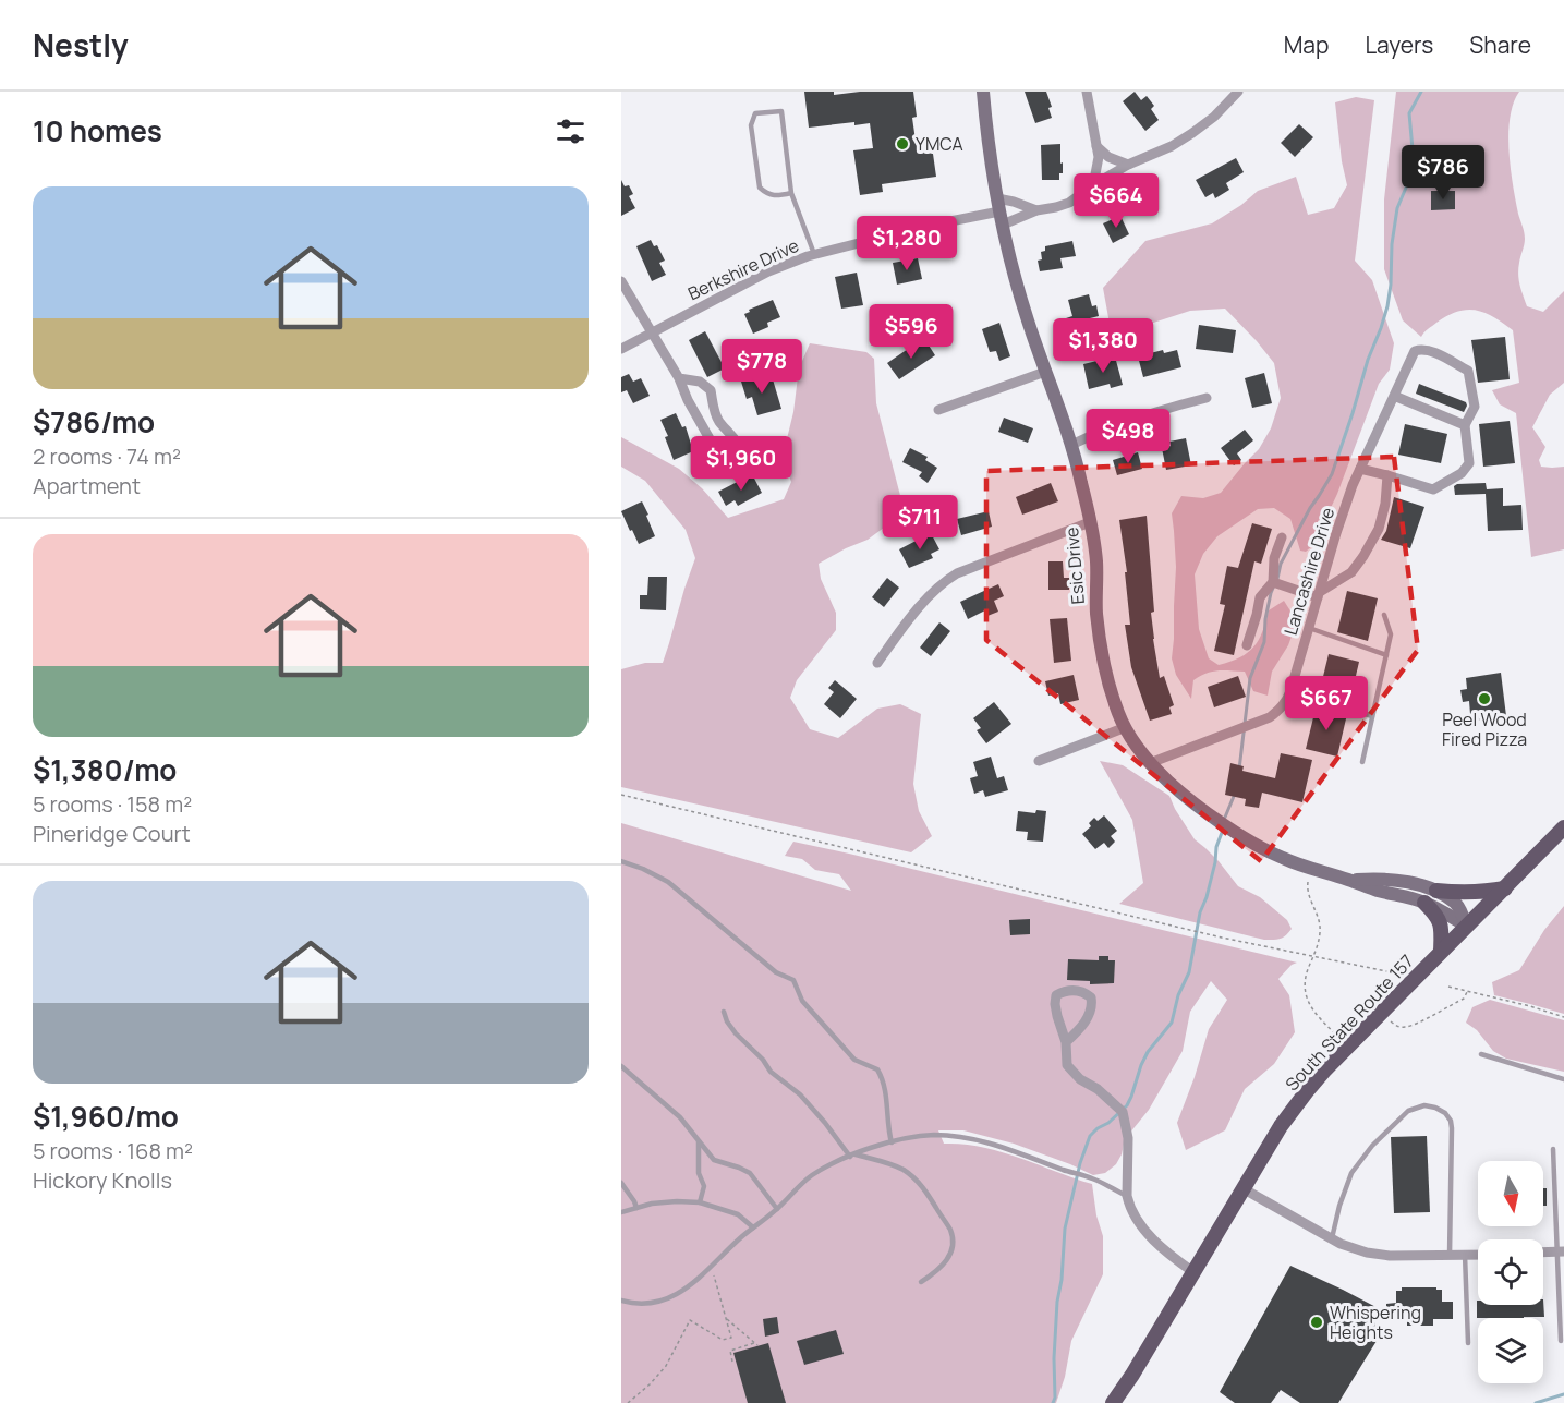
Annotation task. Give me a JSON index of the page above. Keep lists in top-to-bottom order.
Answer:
{
  "streets": {
    "main road": ["South State Route 157"],
    "street": ["Berkshire Drive", "Esic Drive", "Lancashire Drive"]
  },
  "crossings": [
    ["Berkshire Drive", "Esic Drive"],
    ["Esic Drive", "Lancashire Drive"],
    ["Esic Drive", "South State Route 157"]
  ],
  "places": ["YMCA", "Peel Wood Fired Pizza", "Whispering Heights"],
  "north": "bottom",
  "page": {
    "header": "Nestly",
    "nav": ["Map", "Layers", "Share"],
    "heading": "10 homes",
    "price": [
      "$786",
      "$664",
      "$1,280",
      "$596",
      "$1,380",
      "$778",
      "$498",
      "$1,960",
      "$711",
      "$667"
    ],
    "list": [
      {
        "name": "$786/mo",
        "note": "2 rooms · 74 m² · Apartment"
      },
      {
        "name": "$1,380/mo",
        "note": "5 rooms · 158 m² · Pineridge Court"
      },
      {
        "name": "$1,960/mo",
        "note": "5 rooms · 168 m² · Hickory Knolls"
      }
    ]
  }
}
